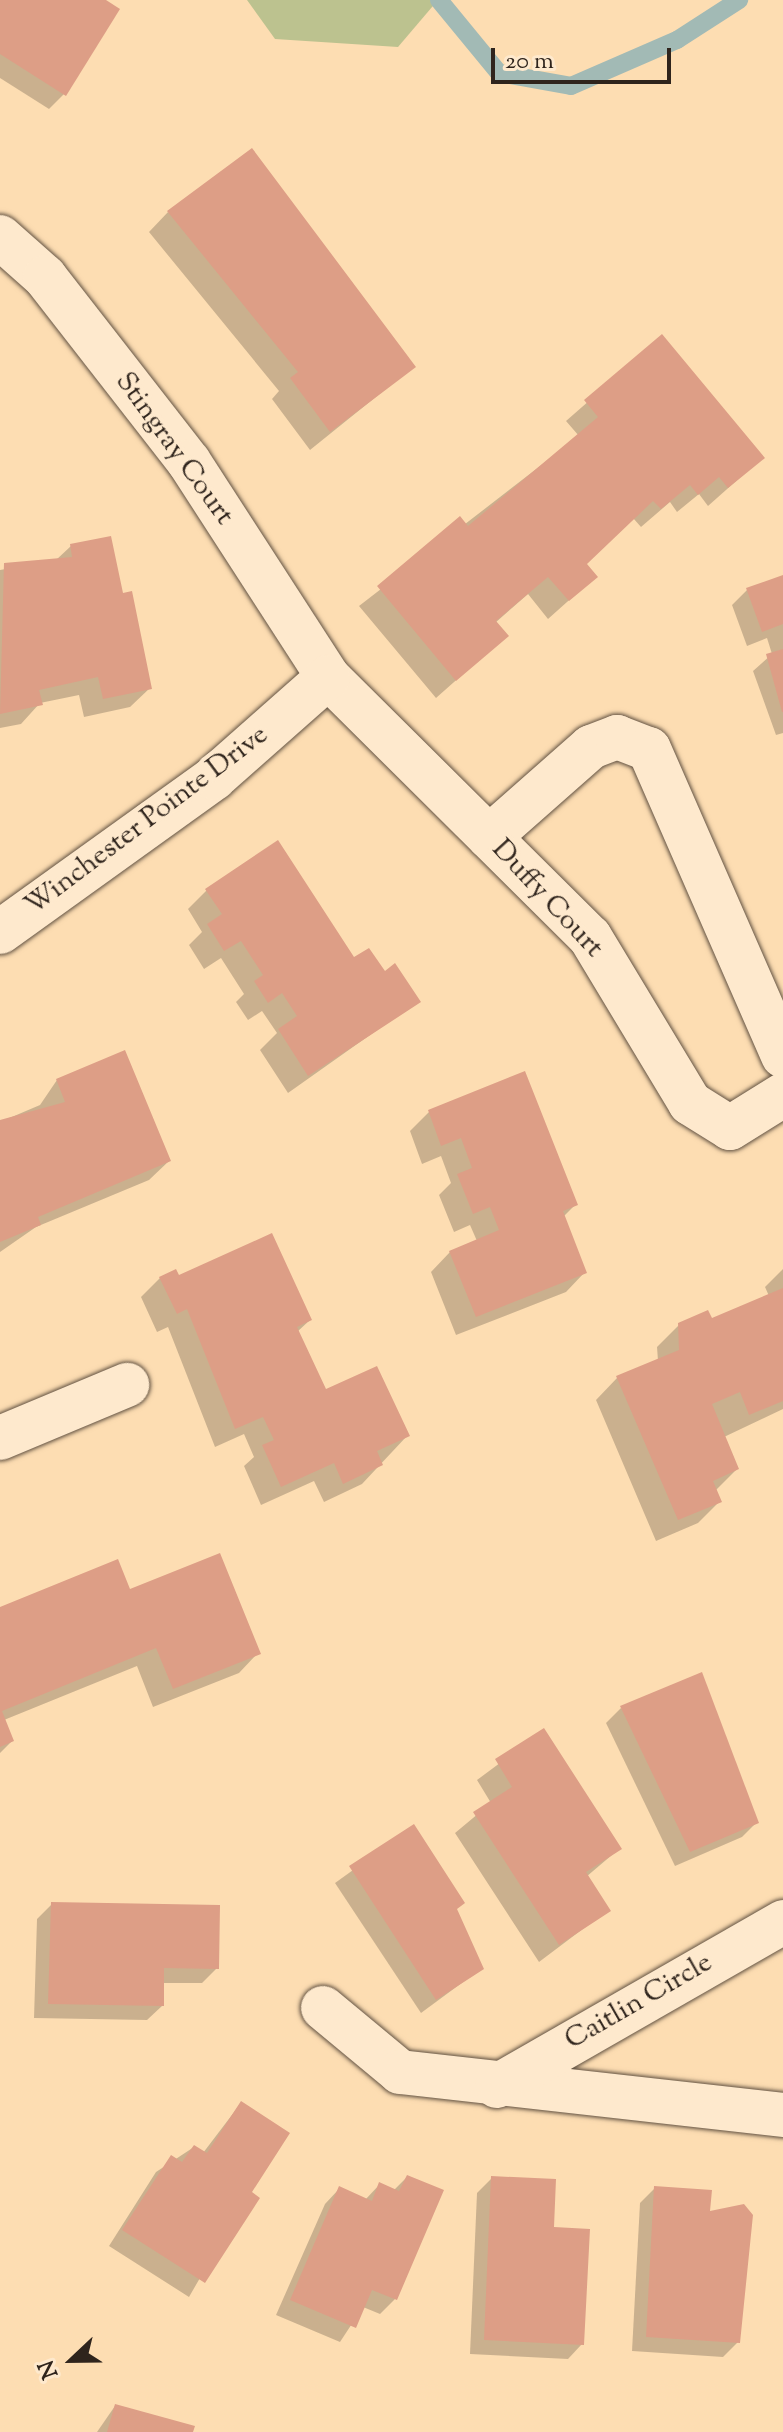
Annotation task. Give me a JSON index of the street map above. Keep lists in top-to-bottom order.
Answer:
{
  "streets": {
    "street": [
      "Stingray Court",
      "Winchester Pointe Drive",
      "Duffy Court",
      "Caitlin Circle"
    ]
  },
  "crossings": [
    ["Stingray Court", "Winchester Pointe Drive"],
    ["Stingray Court", "Duffy Court"],
    ["Winchester Pointe Drive", "Duffy Court"]
  ],
  "scale_bar": "20 m",
  "north": "left"
}
